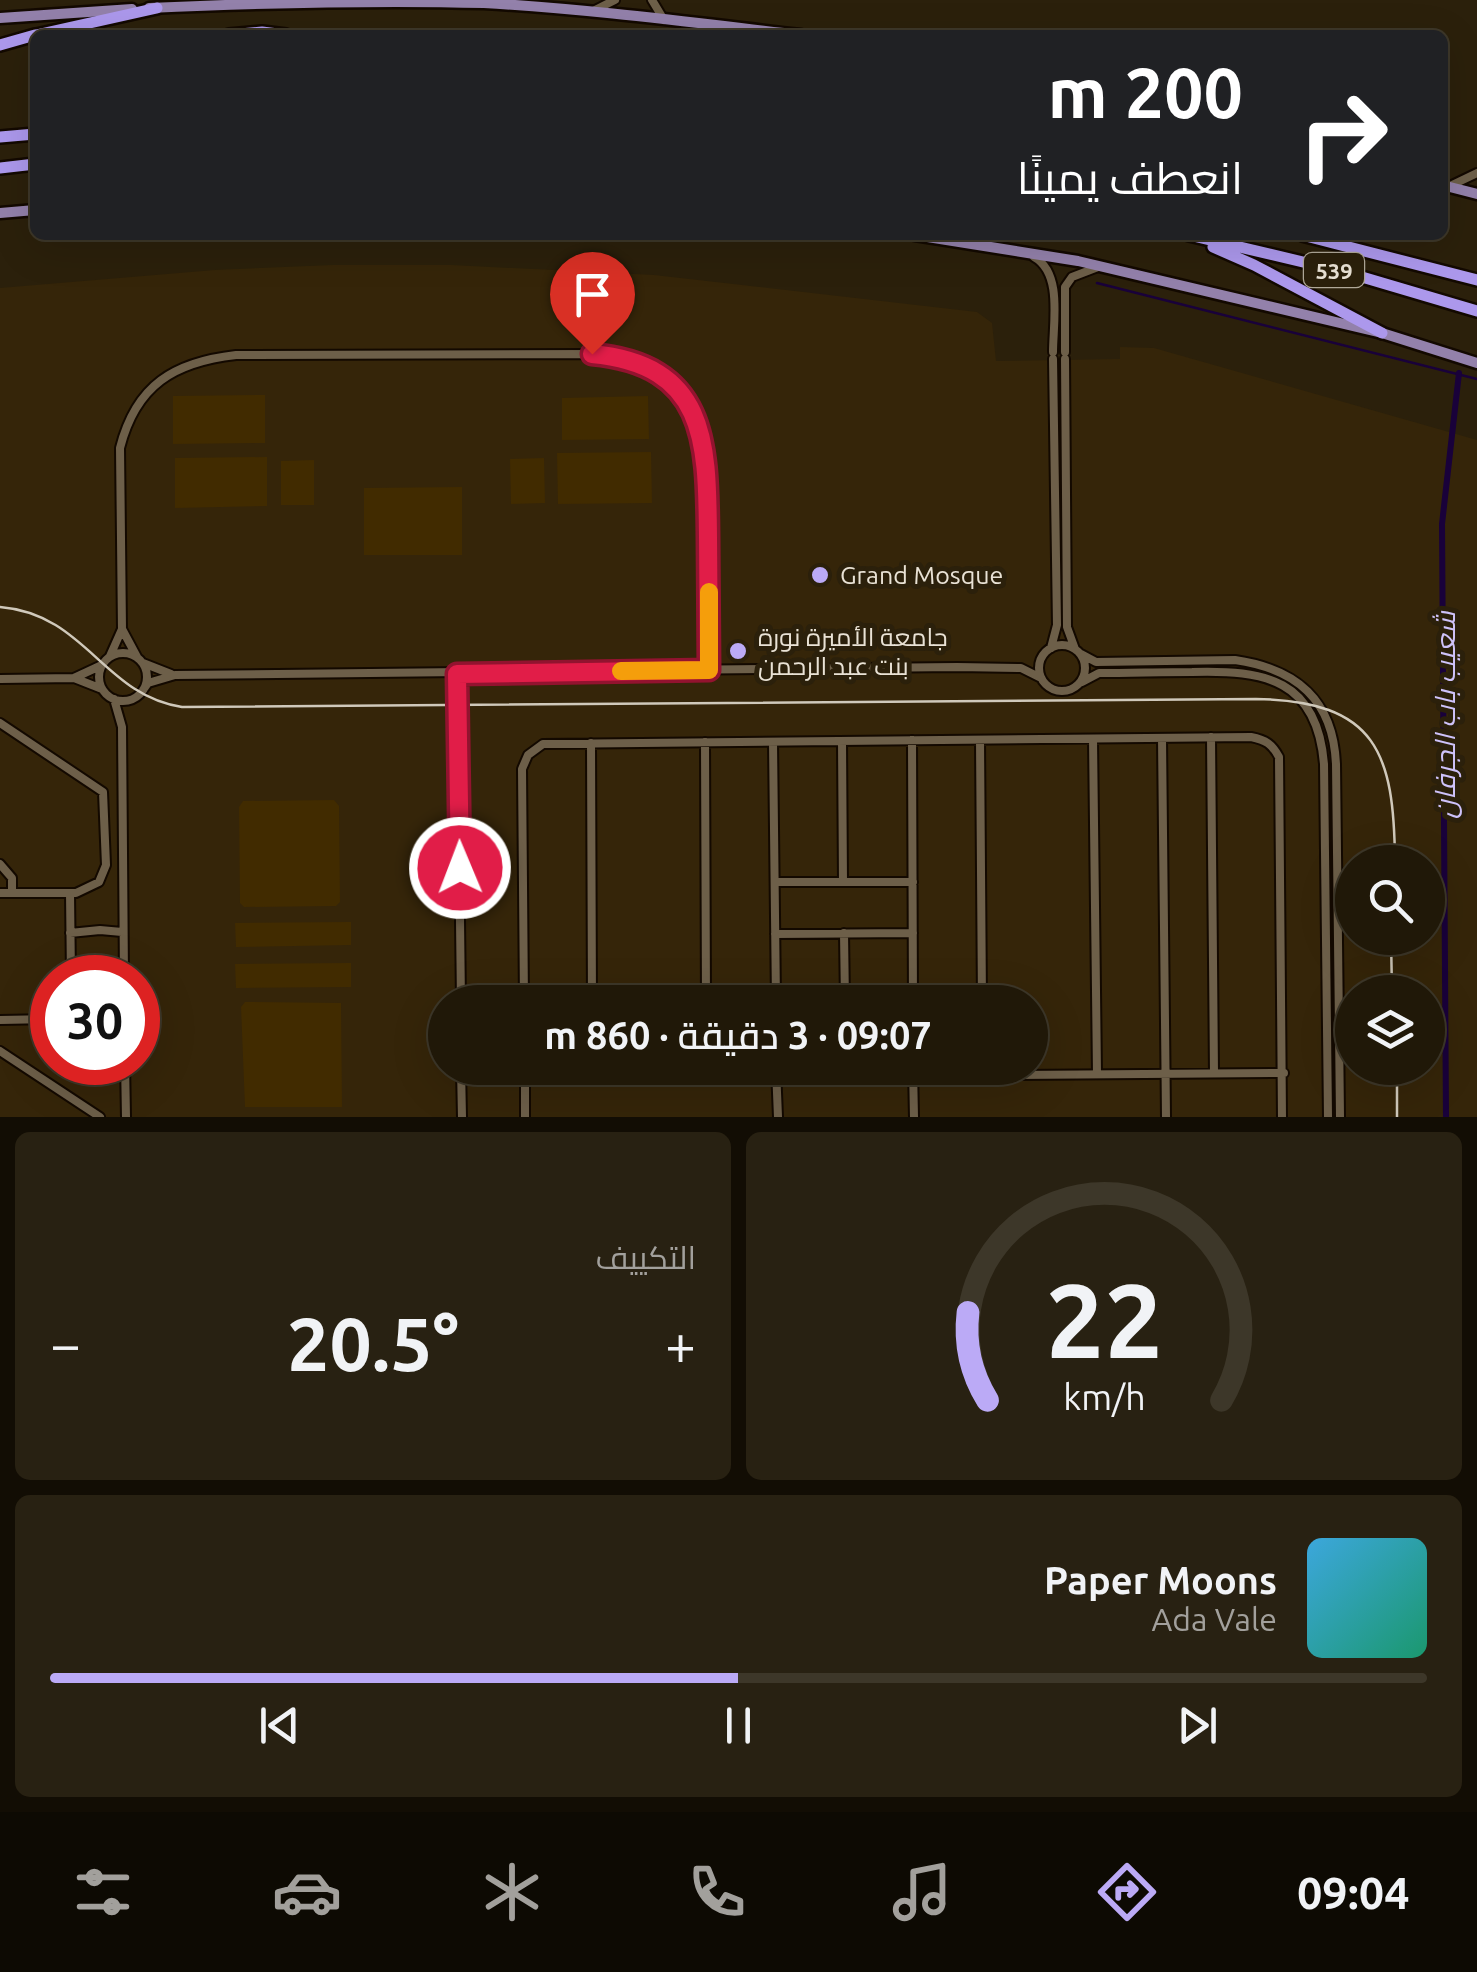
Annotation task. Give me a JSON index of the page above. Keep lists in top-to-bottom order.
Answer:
{
  "streets": {
    "highway": ["539"]
  },
  "water": ["شعيب باب الجرفان"],
  "places": ["Grand Mosque", "جامعة الأميرة نورة بنت عبد الرحمن"],
  "page": {
    "turn": ["200 m", "انعطف يمينًا"],
    "limit": "30",
    "trip": "09:07 · 3 دقيقة · 860 m",
    "tile": "التكييف",
    "heat": ["−", "20.5°", "+"],
    "song": ["Paper Moons", "Ada Vale"],
    "tabs": "09:04",
    "gauge": ["22", "km/h"]
  }
}
